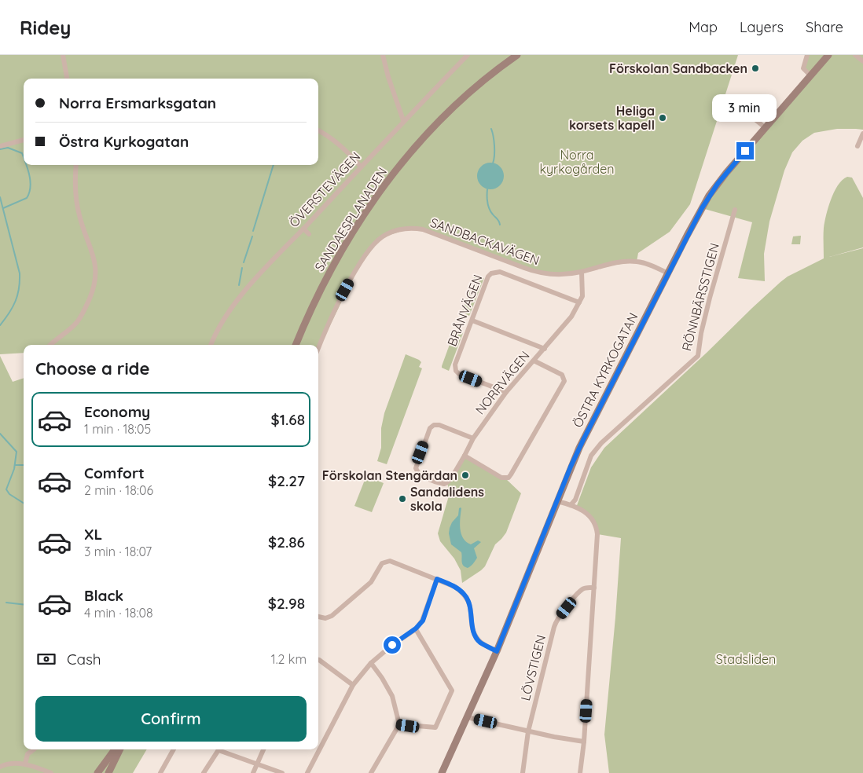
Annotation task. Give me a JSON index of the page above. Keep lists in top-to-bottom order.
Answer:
{
  "streets": {
    "street": [
      "ÖVERSTEVÄGEN",
      "SANDAESPLANADEN",
      "SANDBACKAVÄGEN",
      "RÖNNBÄRSSTIGEN",
      "BRÅNVÄGEN",
      "ÖSTRA KYRKOGATAN",
      "NORRVÄGEN",
      "LÖVSTIGEN"
    ]
  },
  "crossings": [
    ["SANDBACKAVÄGEN", "ÖSTRA KYRKOGATAN"],
    ["SANDBACKAVÄGEN", "NORRVÄGEN"],
    ["BRÅNVÄGEN", "NORRVÄGEN"]
  ],
  "parks": ["Norra kyrkogården", "Stadsliden"],
  "places": [
    "Förskolan Sandbacken",
    "Heliga korsets kapell",
    "Förskolan Stengärdan",
    "Sandalidens skola"
  ],
  "page": {
    "header": "Ridey",
    "nav": ["Map", "Layers", "Share"],
    "banner": ["Norra Ersmarksgatan", "Östra Kyrkogatan"],
    "bubble": "3 min",
    "heading": "Choose a ride",
    "list": [
      {
        "name": "Economy",
        "note": "1 min · 18:05",
        "value": "$1.68"
      },
      {
        "name": "Comfort",
        "note": "2 min · 18:06",
        "value": "$2.27"
      },
      {
        "name": "XL",
        "note": "3 min · 18:07",
        "value": "$2.86"
      },
      {
        "name": "Black",
        "note": "4 min · 18:08",
        "value": "$2.98"
      }
    ],
    "pay": ["Cash", "1.2 km"],
    "buttons": "Confirm"
  }
}
